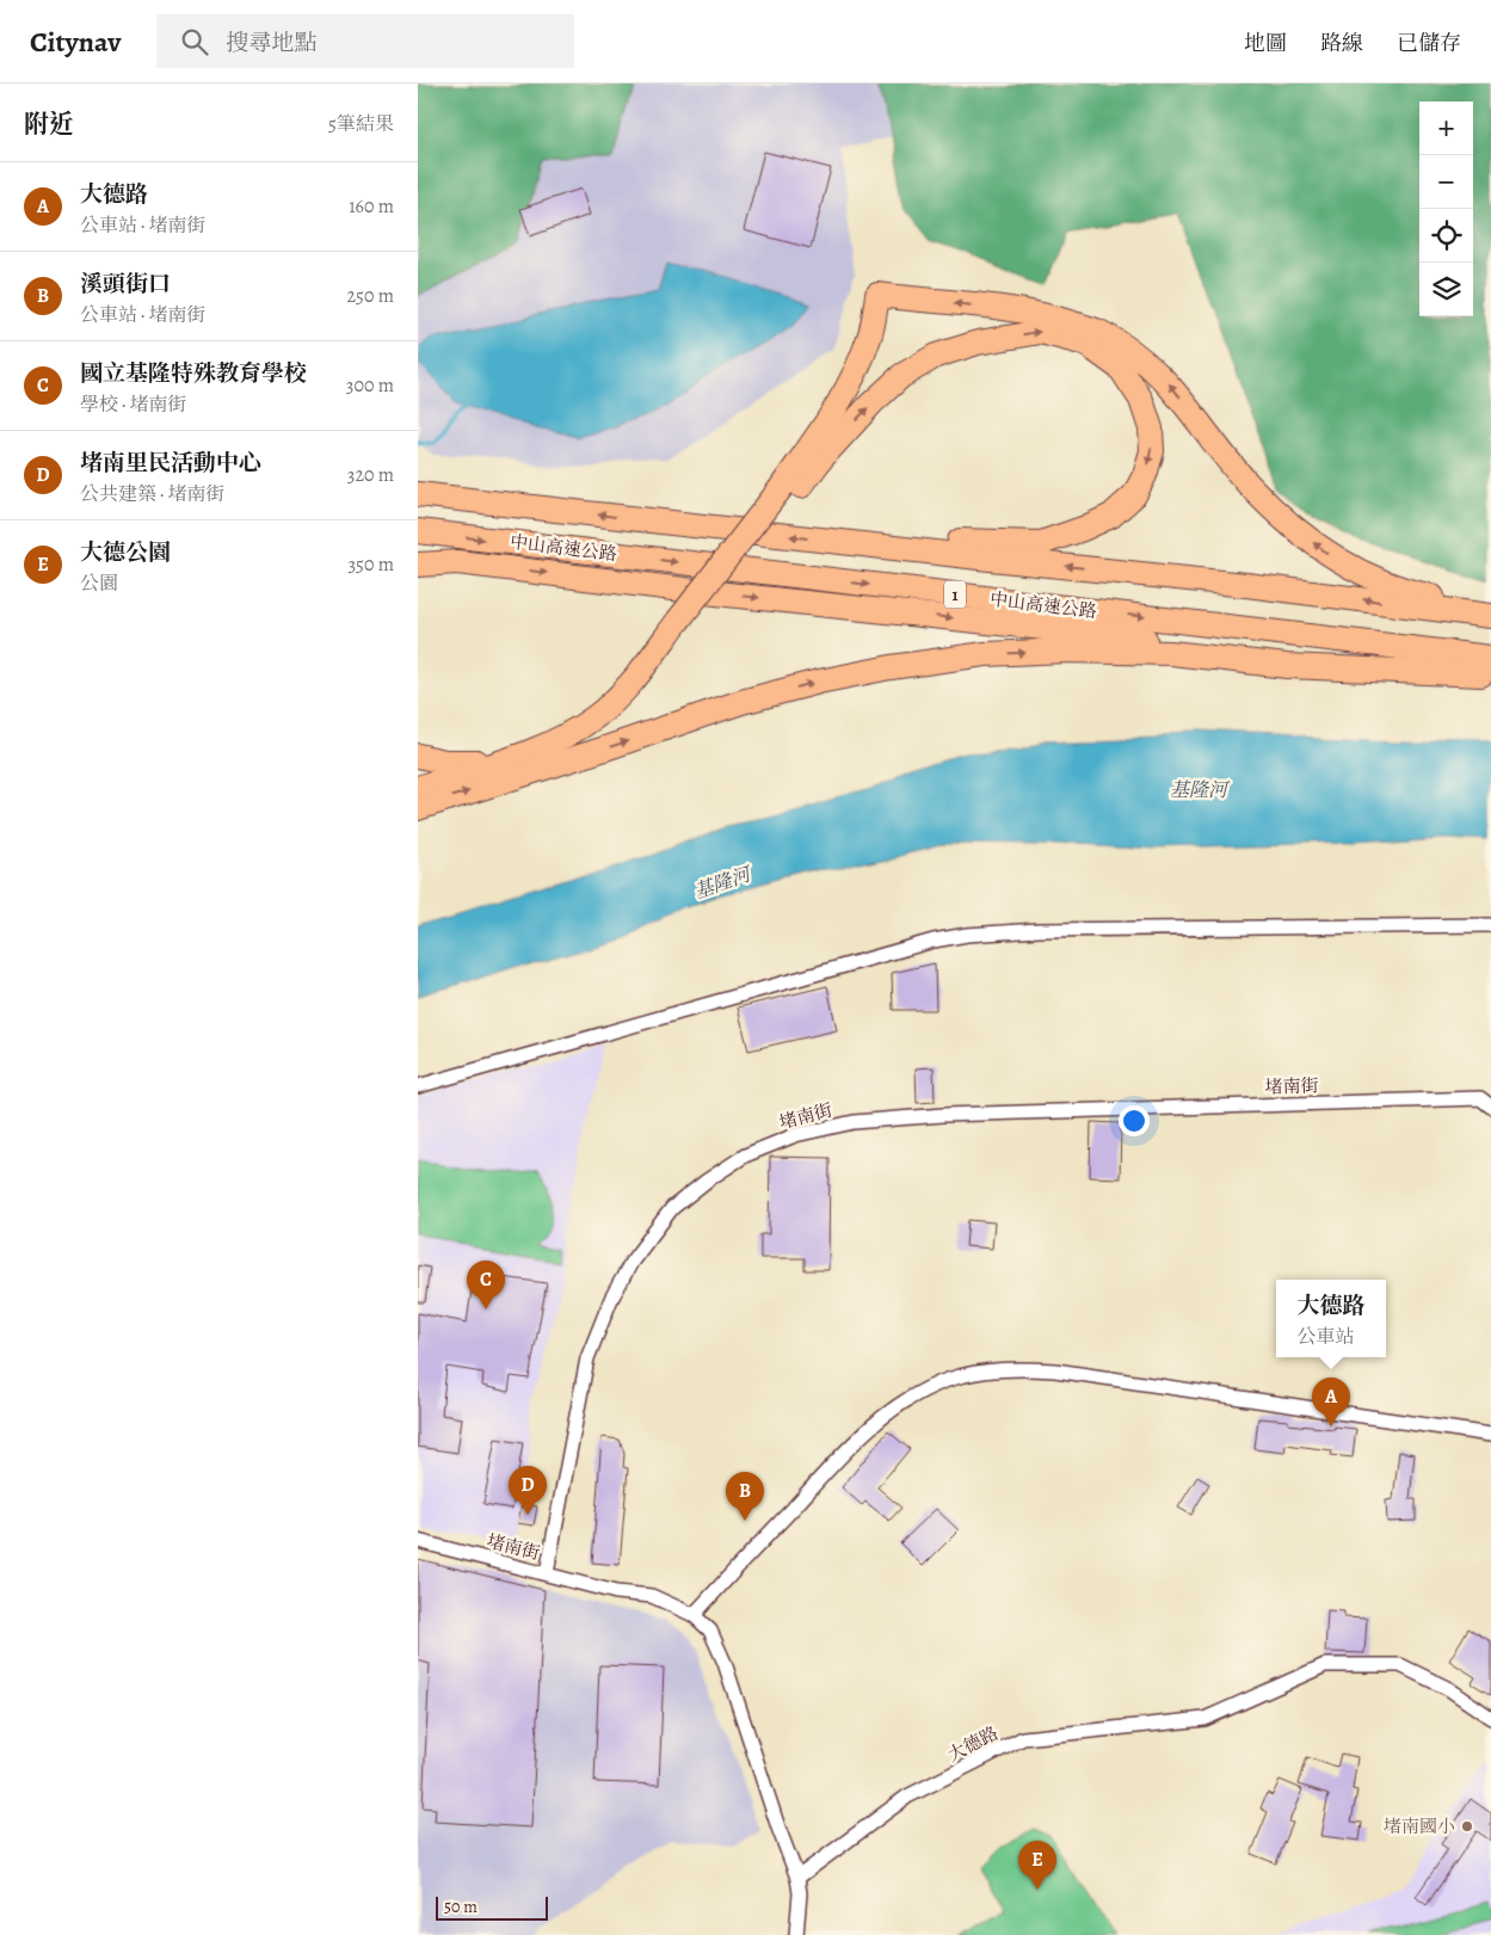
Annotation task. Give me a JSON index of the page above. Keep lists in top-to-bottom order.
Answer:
{
  "streets": {
    "highway": ["中山高速公路", "1"],
    "street": ["堵南街", "大德路"]
  },
  "water": ["基隆河"],
  "places": ["堵南國小"],
  "scale_bar": "50 m",
  "page": {
    "header": "Citynav",
    "search": "搜尋地點",
    "nav": ["地圖", "路線", "已儲存"],
    "heading": ["附近", "5筆結果"],
    "map_buttons": ["+", "−"],
    "list": [
      {
        "mark": "A",
        "name": "大德路",
        "note": "公車站 · 堵南街",
        "value": "160 m"
      },
      {
        "mark": "B",
        "name": "溪頭街口",
        "note": "公車站 · 堵南街",
        "value": "250 m"
      },
      {
        "mark": "C",
        "name": "國立基隆特殊教育學校",
        "note": "學校 · 堵南街",
        "value": "300 m"
      },
      {
        "mark": "D",
        "name": "堵南里民活動中心",
        "note": "公共建築 · 堵南街",
        "value": "320 m"
      },
      {
        "mark": "E",
        "name": "大德公園",
        "note": "公園",
        "value": "350 m"
      }
    ],
    "pins": [
      "C",
      "A",
      "D",
      "B",
      "E"
    ],
    "popup": ["大德路", "公車站"],
    "scale": "50 m"
  }
}
